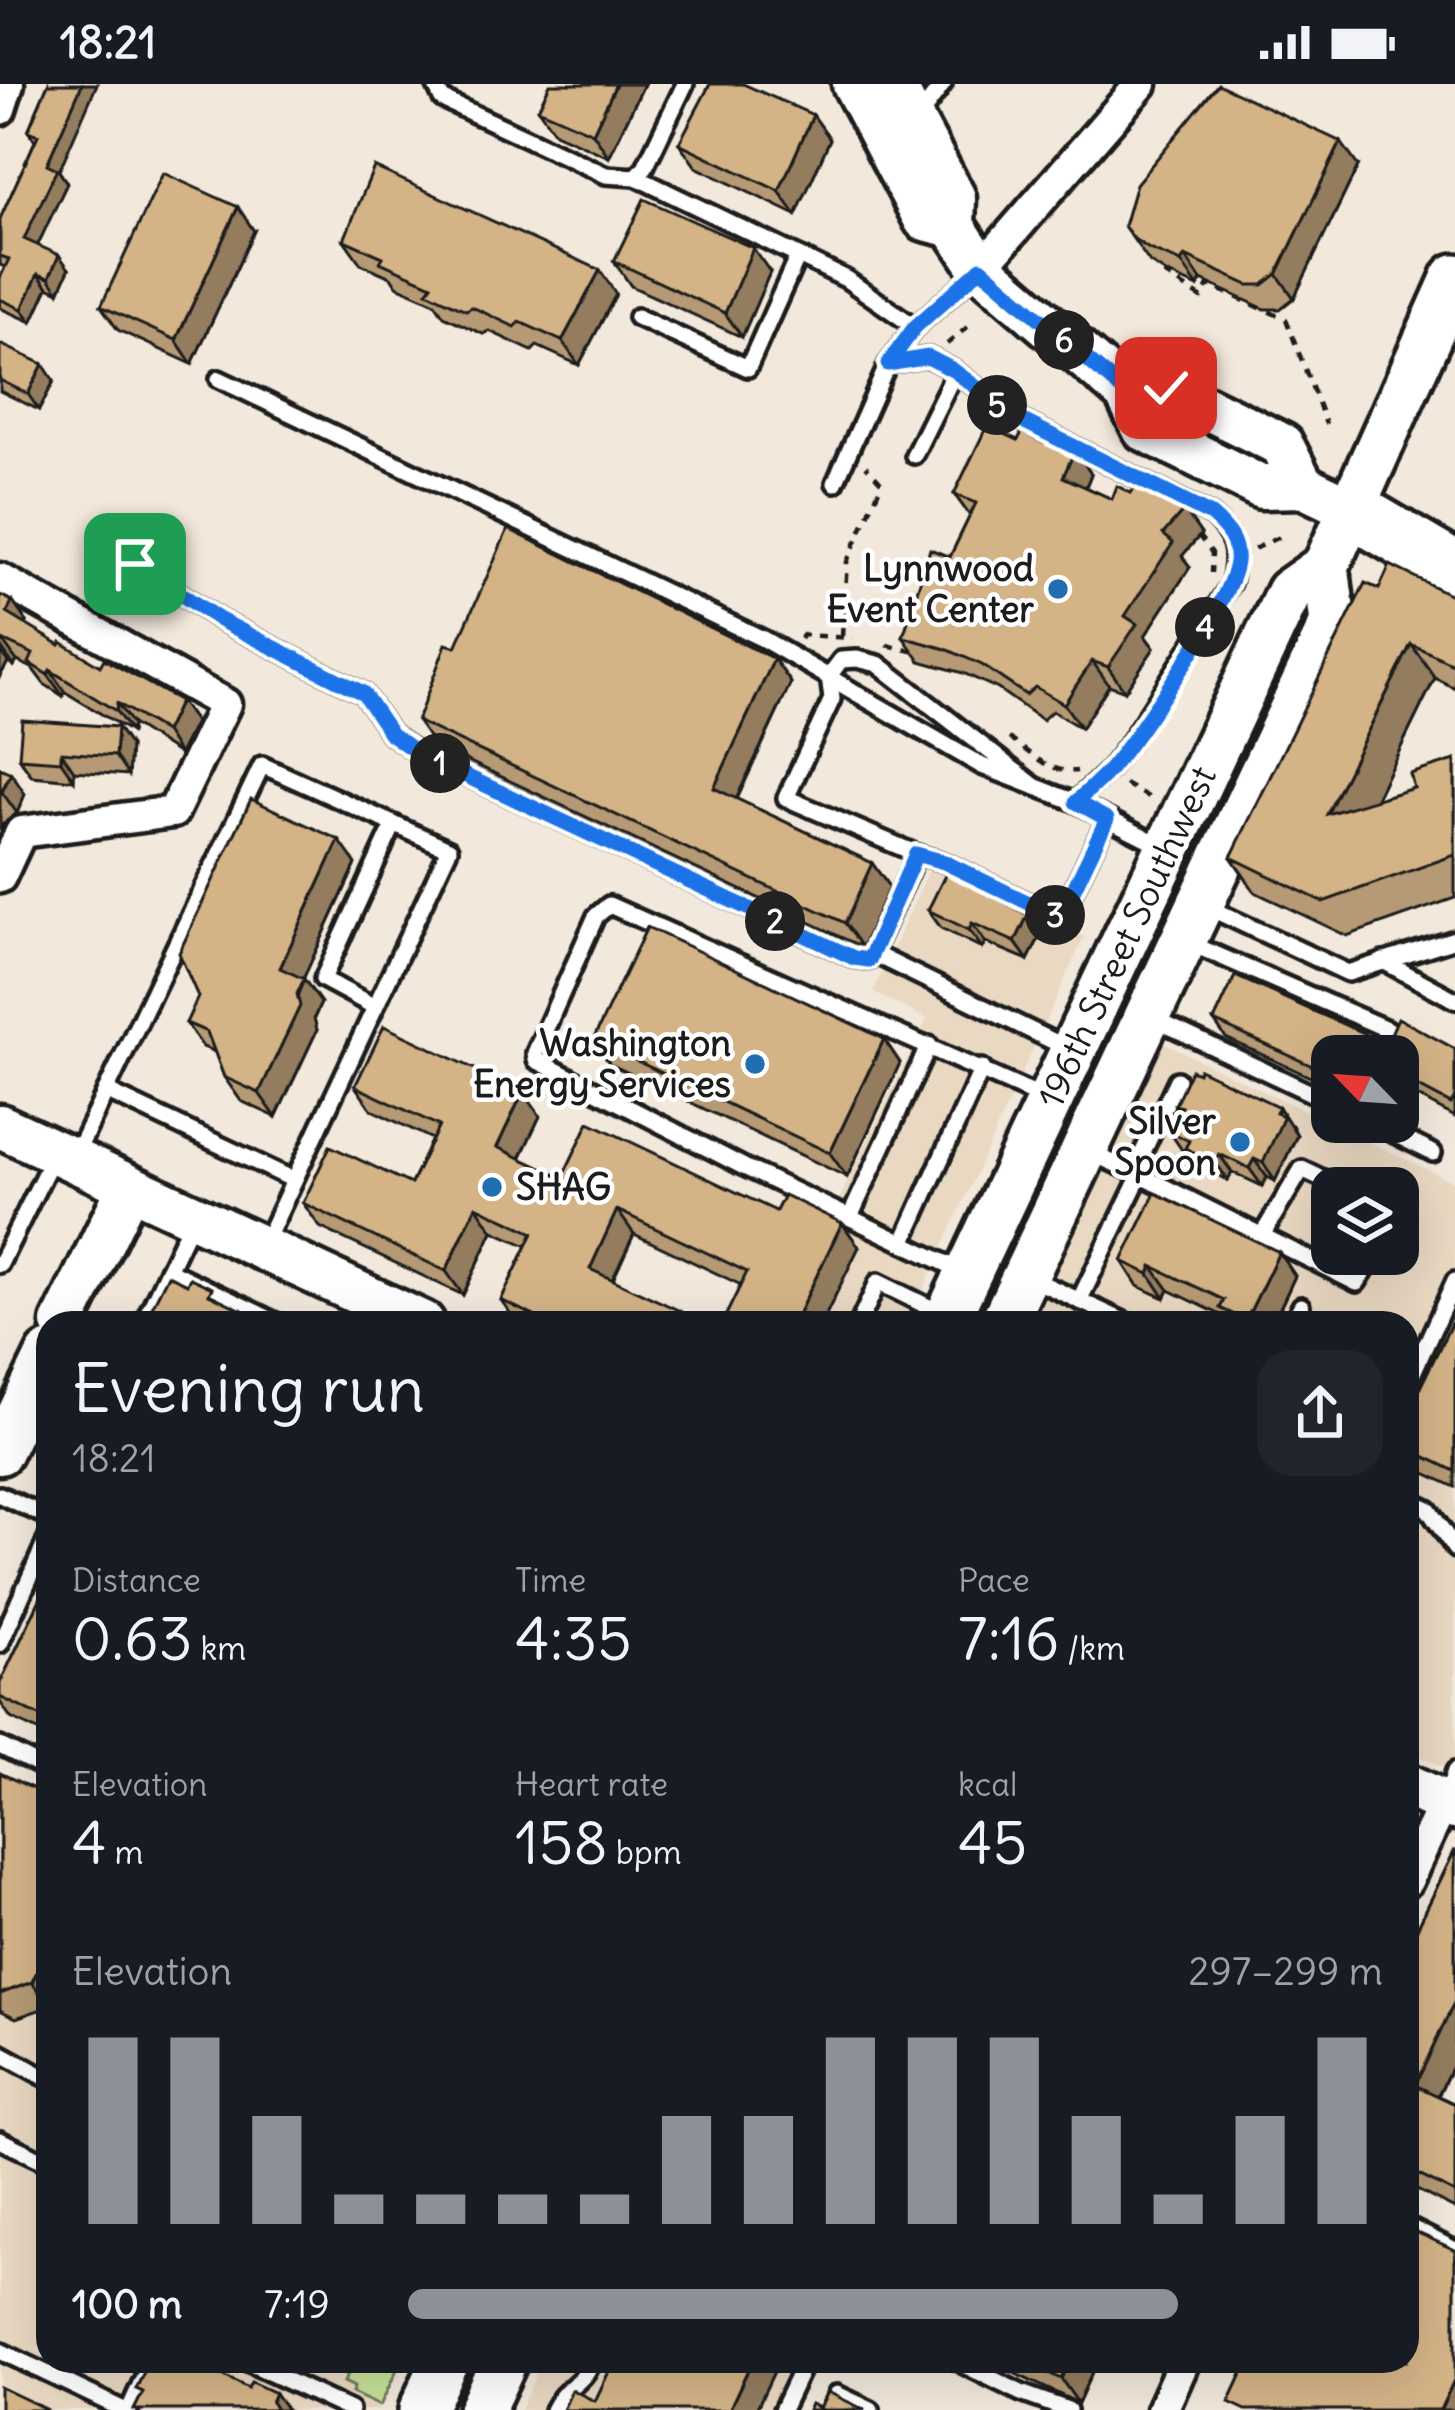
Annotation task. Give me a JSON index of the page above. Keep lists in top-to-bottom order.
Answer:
{
  "streets": {
    "main road": ["196th Street Southwest"]
  },
  "places": [
    "Lynnwood Event Center",
    "Washington Energy Services",
    "Silver Spoon",
    "SHAG"
  ],
  "north": "top left",
  "page": {
    "status": "18:21",
    "pins": [
      "6",
      "5",
      "4",
      "1",
      "3",
      "2"
    ],
    "heading": ["Evening run", "18:21"],
    "stats": [
      ["Distance", "0.63 km"],
      ["Time", "4:35"],
      ["Pace", "7:16 /km"],
      ["Elevation", "4 m"],
      ["Heart rate", "158 bpm"],
      ["kcal", "45"]
    ],
    "chart": ["Elevation", "297–299 m"],
    "list": [
      {
        "name": "100 m",
        "note": "7:19"
      }
    ]
  }
}
